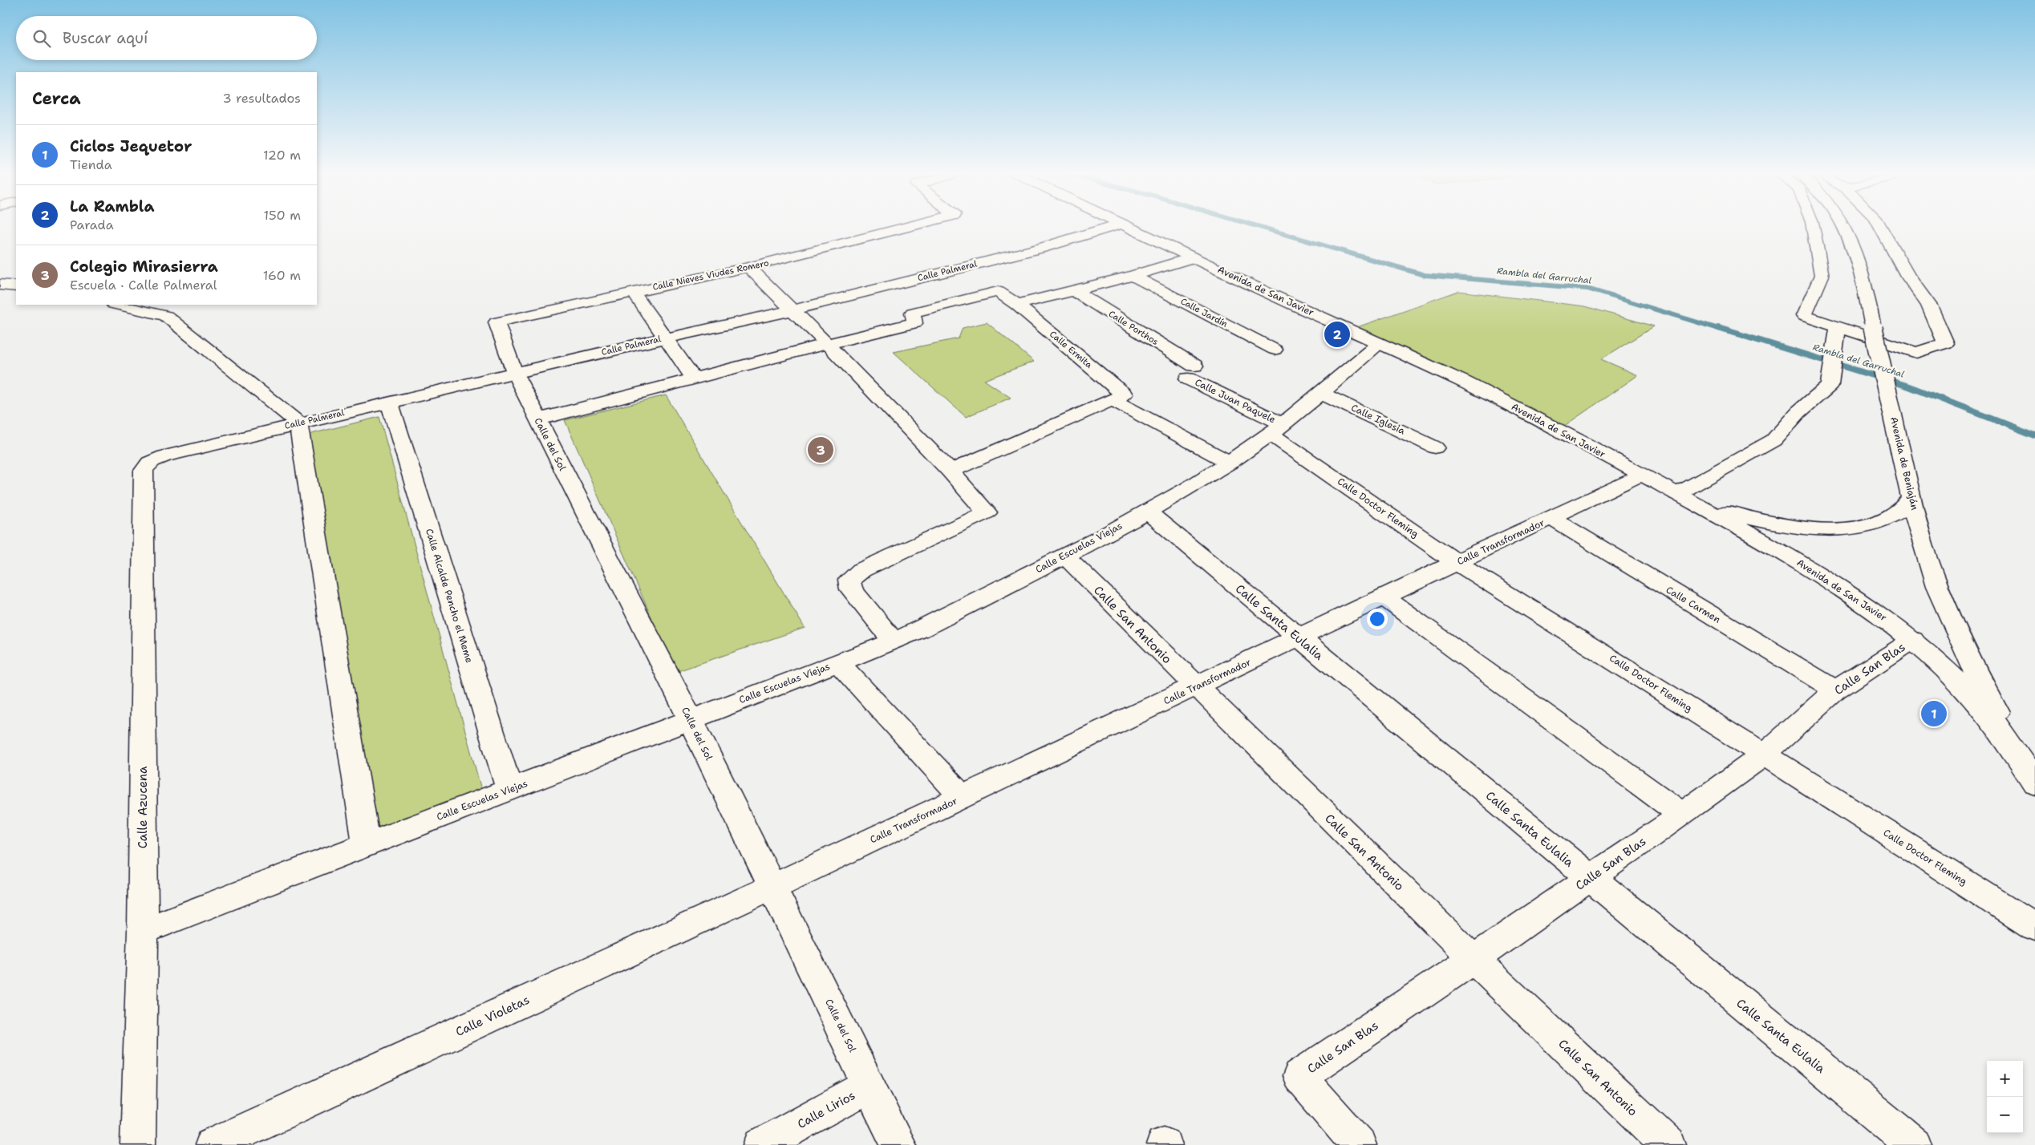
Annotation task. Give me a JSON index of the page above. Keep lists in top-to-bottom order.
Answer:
{
  "streets": {
    "street": [
      "Calle Palmeral",
      "Calle Nieves Viudes Romero",
      "Avenida de San Javier",
      "Calle Jardín",
      "Calle Porthos",
      "Calle Ermita",
      "Calle Juan Paquele",
      "Calle Iglesia",
      "Calle del Sol",
      "Avenida de Beniaján",
      "Calle Doctor Fleming",
      "Calle Transformador",
      "Calle Escuelas Viejas",
      "Calle Alcalde Pencho el Meme",
      "Calle Carmen",
      "Calle Santa Eulalia",
      "Calle San Antonio",
      "Calle San Blas",
      "Calle Azucena",
      "Calle Violetas",
      "Calle Lirios"
    ]
  },
  "crossings": [
    ["Calle Palmeral", "Calle Ermita"],
    ["Calle Palmeral", "Calle del Sol"],
    ["Calle Palmeral", "Calle Alcalde Pencho el Meme"],
    ["Calle Palmeral", "Calle Azucena"],
    ["Calle Nieves Viudes Romero", "Calle del Sol"],
    ["Avenida de San Javier", "Avenida de Beniaján"],
    ["Avenida de San Javier", "Calle Transformador"],
    ["Avenida de San Javier", "Calle Escuelas Viejas"],
    ["Avenida de San Javier", "Calle San Blas"],
    ["Calle Porthos", "Calle Juan Paquele"],
    ["Calle Ermita", "Calle Escuelas Viejas"],
    ["Calle Juan Paquele", "Calle Doctor Fleming"],
    ["Calle Juan Paquele", "Calle Escuelas Viejas"],
    ["Calle Iglesia", "Calle Escuelas Viejas"],
    ["Calle del Sol", "Calle Transformador"],
    ["Calle del Sol", "Calle Escuelas Viejas"],
    ["Calle del Sol", "Calle Violetas"],
    ["Calle del Sol", "Calle Lirios"],
    ["Calle Doctor Fleming", "Calle Transformador"],
    ["Calle Doctor Fleming", "Calle Escuelas Viejas"],
    ["Calle Doctor Fleming", "Calle San Blas"],
    ["Calle Transformador", "Calle Carmen"],
    ["Calle Transformador", "Calle Santa Eulalia"],
    ["Calle Transformador", "Calle San Antonio"],
    ["Calle Transformador", "Calle Violetas"],
    ["Calle Escuelas Viejas", "Calle Alcalde Pencho el Meme"],
    ["Calle Escuelas Viejas", "Calle Santa Eulalia"],
    ["Calle Escuelas Viejas", "Calle San Antonio"],
    ["Calle Escuelas Viejas", "Calle Azucena"],
    ["Calle Carmen", "Calle San Blas"],
    ["Calle Santa Eulalia", "Calle San Blas"],
    ["Calle San Antonio", "Calle San Blas"]
  ],
  "water": ["Rambla del Garruchal"],
  "page": {
    "search": "Buscar aquí",
    "heading": ["Cerca", "3 resultados"],
    "list": [
      {
        "mark": "1",
        "name": "Ciclos Jequetor",
        "note": "Tienda",
        "value": "120 m"
      },
      {
        "mark": "2",
        "name": "La Rambla",
        "note": "Parada",
        "value": "150 m"
      },
      {
        "mark": "3",
        "name": "Colegio Mirasierra",
        "note": "Escuela · Calle Palmeral",
        "value": "160 m"
      }
    ],
    "pins": ["2", "3", "1"],
    "map_buttons": ["+", "−"]
  }
}
